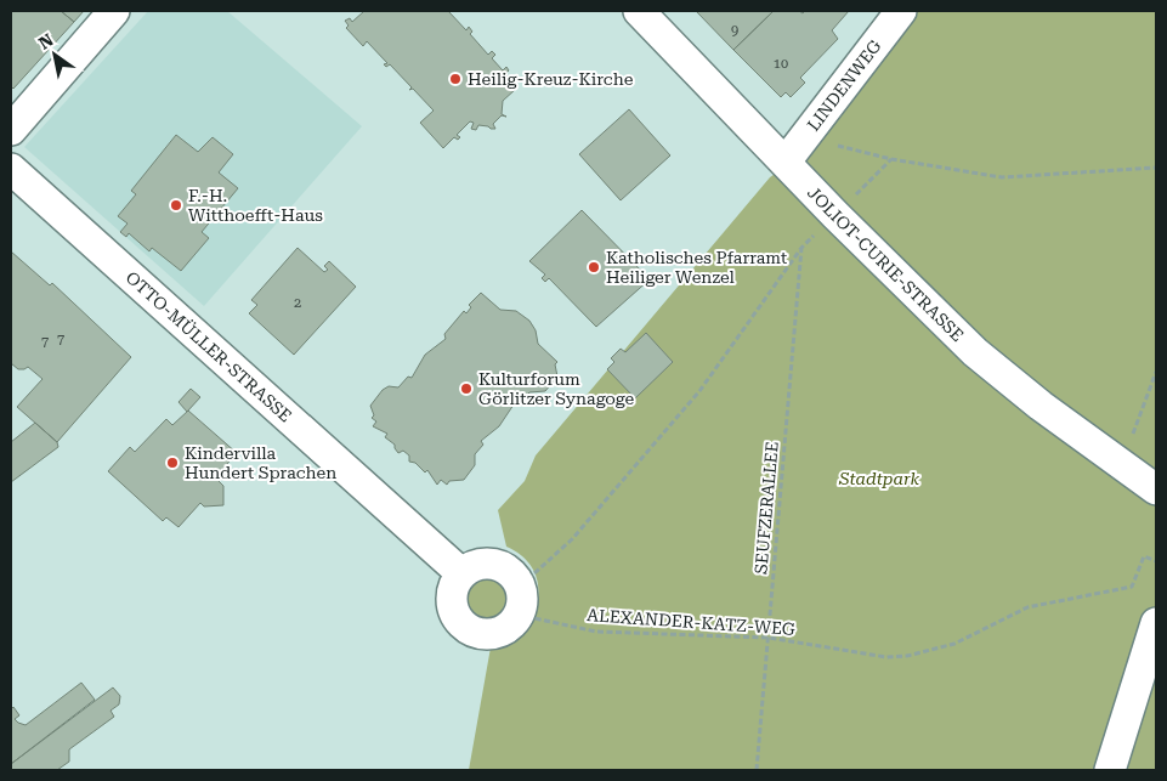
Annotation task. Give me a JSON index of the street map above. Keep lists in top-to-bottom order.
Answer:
{
  "streets": {
    "street": ["LINDENWEG", "JOLIOT-CURIE-STRASSE", "OTTO-MÜLLER-STRASSE"],
    "path": ["SEUFZERALLEE", "ALEXANDER-KATZ-WEG"]
  },
  "crossings": [
    ["LINDENWEG", "JOLIOT-CURIE-STRASSE"],
    ["OTTO-MÜLLER-STRASSE", "ALEXANDER-KATZ-WEG"],
    ["SEUFZERALLEE", "ALEXANDER-KATZ-WEG"]
  ],
  "parks": ["Stadtpark"],
  "places": [
    "Heilig-Kreuz-Kirche",
    "F.-H. Witthoefft-Haus",
    "Katholisches Pfarramt Heiliger Wenzel",
    "Kulturforum Görlitzer Synagoge",
    "Kindervilla Hundert Sprachen"
  ],
  "house_numbers": [
    "9",
    "10",
    "2",
    "7",
    "7"
  ],
  "north": "top left"
}
